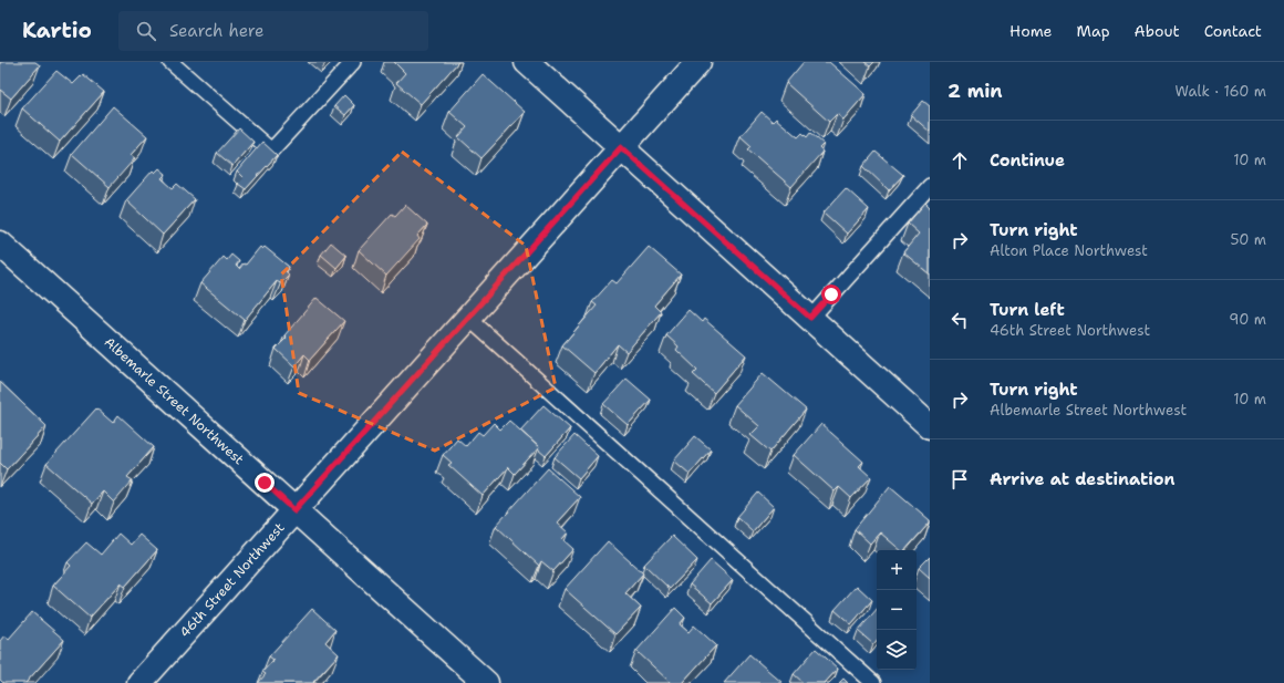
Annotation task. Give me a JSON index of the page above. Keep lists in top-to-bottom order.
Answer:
{
  "streets": {
    "street": ["Albemarle Street Northwest", "46th Street Northwest"]
  },
  "crossings": [
    ["Albemarle Street Northwest", "46th Street Northwest"]
  ],
  "page": {
    "header": "Kartio",
    "search": "Search here",
    "nav": [
      "Home",
      "Map",
      "About",
      "Contact"
    ],
    "heading": ["2 min", "Walk · 160 m"],
    "list": [
      ["Continue", "10 m"],
      ["Turn right", "Alton Place Northwest", "50 m"],
      ["Turn left", "46th Street Northwest", "90 m"],
      ["Turn right", "Albemarle Street Northwest", "10 m"],
      "Arrive at destination"
    ],
    "map_buttons": ["+", "−"]
  }
}
